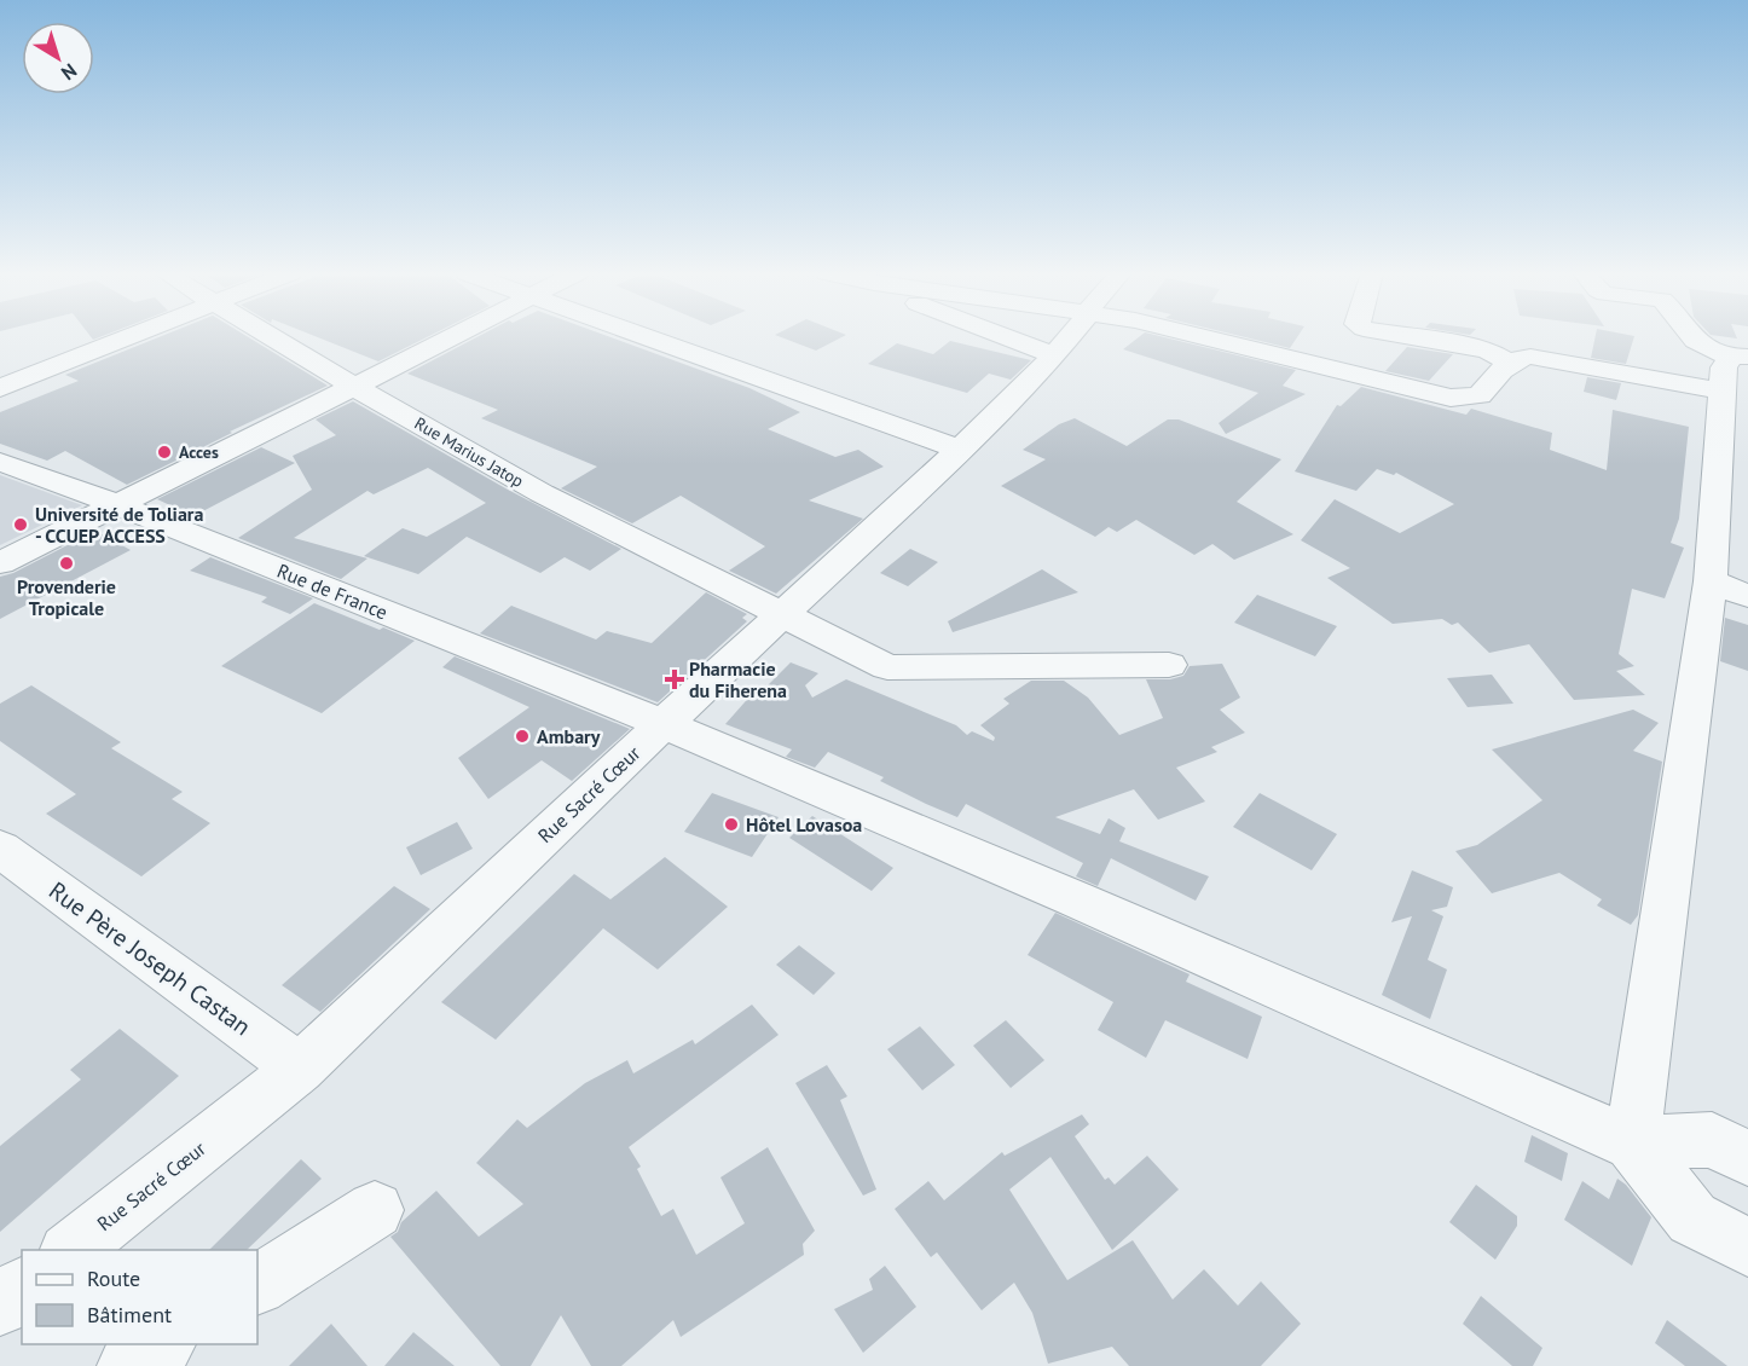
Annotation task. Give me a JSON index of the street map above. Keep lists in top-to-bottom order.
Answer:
{
  "streets": {
    "street": [
      "Rue Marius Jatop",
      "Rue de France",
      "Rue Sacré Cœur",
      "Rue Père Joseph Castan"
    ]
  },
  "crossings": [
    ["Rue Marius Jatop", "Rue Sacré Cœur"],
    ["Rue de France", "Rue Sacré Cœur"],
    ["Rue Sacré Cœur", "Rue Père Joseph Castan"]
  ],
  "places": {
    "other": [
      "Acces",
      "Université de Toliara - CCUEP ACCESS",
      "Provenderie Tropicale",
      "Ambary",
      "Hôtel Lovasoa"
    ],
    "health": ["Pharmacie du Fiherena"]
  },
  "legend": ["Route", "Bâtiment"],
  "north": "bottom right"
}
